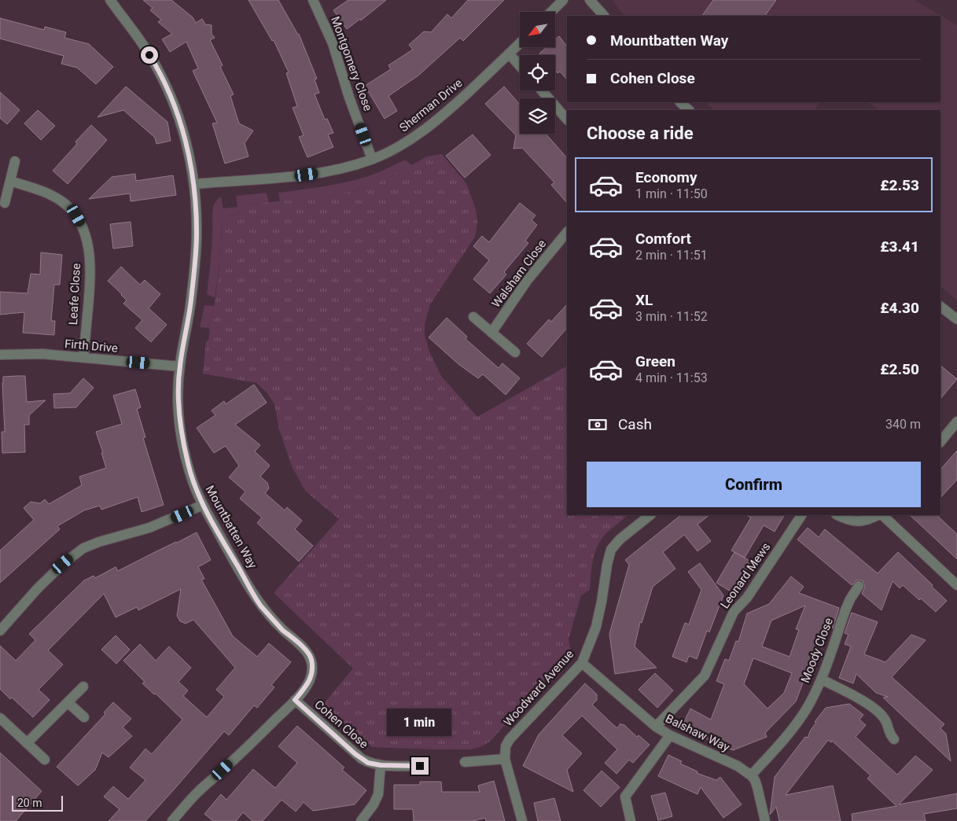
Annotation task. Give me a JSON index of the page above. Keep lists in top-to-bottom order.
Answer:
{
  "streets": {
    "street": [
      "Montgomery Close",
      "Sherman Drive",
      "Walsham Close",
      "Leafe Close",
      "Firth Drive",
      "Mountbatten Way",
      "Leonard Mews",
      "Moody Close",
      "Woodward Avenue",
      "Cohen Close",
      "Balshaw Way"
    ]
  },
  "crossings": [
    ["Montgomery Close", "Sherman Drive"],
    ["Sherman Drive", "Mountbatten Way"],
    ["Leafe Close", "Firth Drive"],
    ["Firth Drive", "Mountbatten Way"],
    ["Mountbatten Way", "Cohen Close"],
    ["Leonard Mews", "Balshaw Way"],
    ["Moody Close", "Balshaw Way"],
    ["Woodward Avenue", "Balshaw Way"]
  ],
  "scale_bar": "20 m",
  "north": "bottom left",
  "page": {
    "banner": ["Mountbatten Way", "Cohen Close"],
    "heading": "Choose a ride",
    "list": [
      {
        "name": "Economy",
        "note": "1 min · 11:50",
        "value": "£2.53"
      },
      {
        "name": "Comfort",
        "note": "2 min · 11:51",
        "value": "£3.41"
      },
      {
        "name": "XL",
        "note": "3 min · 11:52",
        "value": "£4.30"
      },
      {
        "name": "Green",
        "note": "4 min · 11:53",
        "value": "£2.50"
      }
    ],
    "pay": ["Cash", "340 m"],
    "buttons": "Confirm",
    "bubble": "1 min",
    "scale": "20 m"
  }
}
